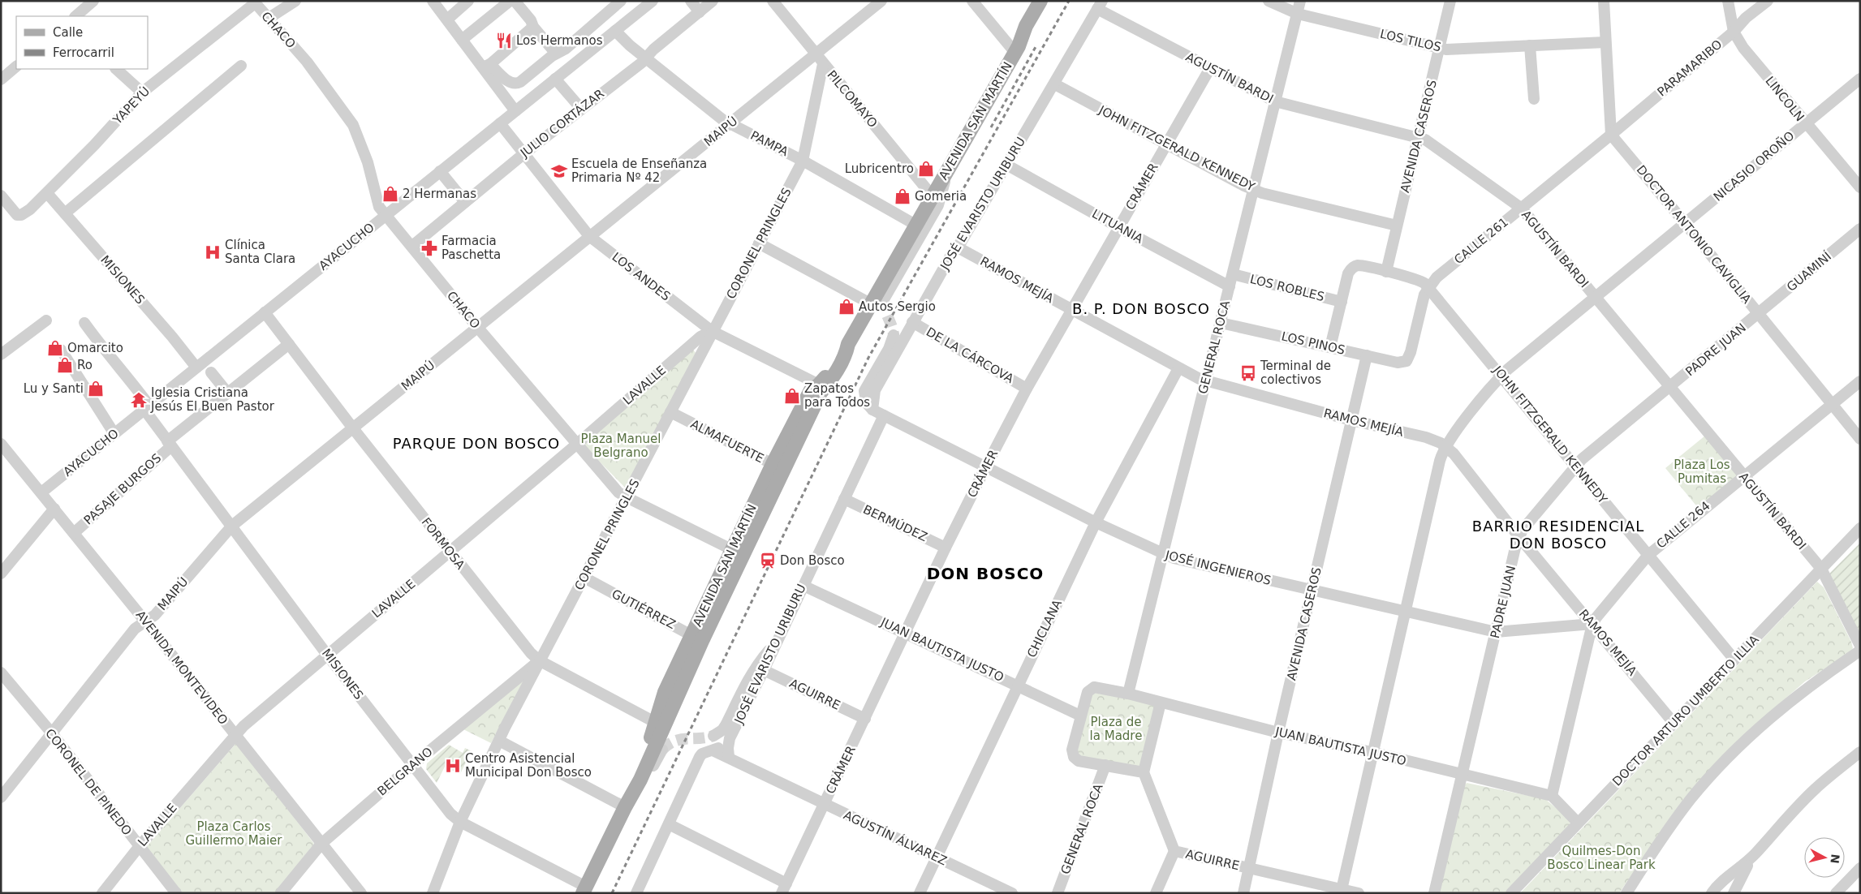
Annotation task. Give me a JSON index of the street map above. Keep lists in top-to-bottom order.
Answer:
{
  "streets": {
    "main road": ["AVENIDA SAN MARTÍN"],
    "street": [
      "CHACO",
      "LOS TILOS",
      "PARAMARIBO",
      "AGUSTÍN BARDI",
      "PILCOMAYO",
      "LINCOLN",
      "YAPEYÚ",
      "JULIO CORTÁZAR",
      "MAIPÚ",
      "AVENIDA CASEROS",
      "PAMPA",
      "JOHN FITZGERALD KENNEDY",
      "NICASIO OROÑO",
      "CRÁMER",
      "JOSÉ EVARISTO URIBURU",
      "LITUANIA",
      "DOCTOR ANTONIO CAVIGLIA",
      "CALLE 261",
      "CORONEL PRINGLES",
      "AYACUCHO",
      "GUAMINÍ",
      "LOS ANDES",
      "MISIONES",
      "RAMOS MEJÍA",
      "LOS ROBLES",
      "LOS PINOS",
      "GENERAL ROCA",
      "PADRE JUAN",
      "DE LA CÁRCOVA",
      "LAVALLE",
      "ALMAFUERTE",
      "PASAJE BURGOS",
      "BERMÚDEZ",
      "CALLE 264",
      "FORMOSA",
      "JOSÉ INGENIEROS",
      "GUTIÉRREZ",
      "CHICLANA",
      "JUAN BAUTISTA JUSTO",
      "AVENIDA MONTEVIDEO",
      "AGUIRRE",
      "DOCTOR ARTURO UMBERTO ILLIA",
      "BELGRANO",
      "CORONEL DE PINEDO",
      "AGUSTÍN ÁLVAREZ"
    ]
  },
  "crossings": [
    ["CHACO", "YAPEYÚ"],
    ["CHACO", "AVENIDA SAN MARTÍN"],
    ["CHACO", "JULIO CORTÁZAR"],
    ["CHACO", "MAIPÚ"],
    ["CHACO", "CORONEL PRINGLES"],
    ["CHACO", "AYACUCHO"],
    ["CHACO", "LAVALLE"],
    ["LOS TILOS", "AVENIDA CASEROS"],
    ["LOS TILOS", "GENERAL ROCA"],
    ["PARAMARIBO", "LINCOLN"],
    ["PARAMARIBO", "DOCTOR ANTONIO CAVIGLIA"],
    ["PARAMARIBO", "CALLE 261"],
    ["AGUSTÍN BARDI", "AVENIDA CASEROS"],
    ["AGUSTÍN BARDI", "NICASIO OROÑO"],
    ["AGUSTÍN BARDI", "CRÁMER"],
    ["AGUSTÍN BARDI", "JOSÉ EVARISTO URIBURU"],
    ["AGUSTÍN BARDI", "CALLE 261"],
    ["AGUSTÍN BARDI", "GENERAL ROCA"],
    ["AGUSTÍN BARDI", "PADRE JUAN"],
    ["AGUSTÍN BARDI", "CALLE 264"],
    ["AGUSTÍN BARDI", "DOCTOR ARTURO UMBERTO ILLIA"],
    ["PILCOMAYO", "AVENIDA SAN MARTÍN"],
    ["PILCOMAYO", "MAIPÚ"],
    ["PILCOMAYO", "CORONEL PRINGLES"],
    ["LINCOLN", "NICASIO OROÑO"],
    ["YAPEYÚ", "MISIONES"],
    ["AVENIDA SAN MARTÍN", "PAMPA"],
    ["AVENIDA SAN MARTÍN", "LOS ANDES"],
    ["AVENIDA SAN MARTÍN", "MISIONES"],
    ["AVENIDA SAN MARTÍN", "ALMAFUERTE"],
    ["AVENIDA SAN MARTÍN", "FORMOSA"],
    ["AVENIDA SAN MARTÍN", "GUTIÉRREZ"],
    ["JULIO CORTÁZAR", "PAMPA"],
    ["JULIO CORTÁZAR", "LOS ANDES"],
    ["MAIPÚ", "PAMPA"],
    ["MAIPÚ", "LOS ANDES"],
    ["MAIPÚ", "MISIONES"],
    ["MAIPÚ", "FORMOSA"],
    ["MAIPÚ", "AVENIDA MONTEVIDEO"],
    ["MAIPÚ", "CORONEL DE PINEDO"],
    ["AVENIDA CASEROS", "JOHN FITZGERALD KENNEDY"],
    ["AVENIDA CASEROS", "RAMOS MEJÍA"],
    ["AVENIDA CASEROS", "LOS PINOS"],
    ["AVENIDA CASEROS", "JOSÉ INGENIEROS"],
    ["AVENIDA CASEROS", "JUAN BAUTISTA JUSTO"],
    ["AVENIDA CASEROS", "AGUIRRE"],
    ["PAMPA", "CORONEL PRINGLES"],
    ["PAMPA", "AYACUCHO"],
    ["JOHN FITZGERALD KENNEDY", "NICASIO OROÑO"],
    ["JOHN FITZGERALD KENNEDY", "CRÁMER"],
    ["JOHN FITZGERALD KENNEDY", "JOSÉ EVARISTO URIBURU"],
    ["JOHN FITZGERALD KENNEDY", "CALLE 261"],
    ["JOHN FITZGERALD KENNEDY", "LOS ROBLES"],
    ["JOHN FITZGERALD KENNEDY", "LOS PINOS"],
    ["JOHN FITZGERALD KENNEDY", "GENERAL ROCA"],
    ["JOHN FITZGERALD KENNEDY", "PADRE JUAN"],
    ["JOHN FITZGERALD KENNEDY", "CALLE 264"],
    ["JOHN FITZGERALD KENNEDY", "DOCTOR ARTURO UMBERTO ILLIA"],
    ["NICASIO OROÑO", "DOCTOR ANTONIO CAVIGLIA"],
    ["NICASIO OROÑO", "RAMOS MEJÍA"],
    ["NICASIO OROÑO", "JOSÉ INGENIEROS"],
    ["NICASIO OROÑO", "JUAN BAUTISTA JUSTO"],
    ["NICASIO OROÑO", "AGUIRRE"],
    ["CRÁMER", "LITUANIA"],
    ["CRÁMER", "RAMOS MEJÍA"],
    ["CRÁMER", "DE LA CÁRCOVA"],
    ["CRÁMER", "BERMÚDEZ"],
    ["CRÁMER", "JOSÉ INGENIEROS"],
    ["CRÁMER", "JUAN BAUTISTA JUSTO"],
    ["CRÁMER", "AGUIRRE"],
    ["CRÁMER", "AGUSTÍN ÁLVAREZ"],
    ["JOSÉ EVARISTO URIBURU", "LITUANIA"],
    ["JOSÉ EVARISTO URIBURU", "RAMOS MEJÍA"],
    ["JOSÉ EVARISTO URIBURU", "DE LA CÁRCOVA"],
    ["JOSÉ EVARISTO URIBURU", "BERMÚDEZ"],
    ["JOSÉ EVARISTO URIBURU", "JOSÉ INGENIEROS"],
    ["JOSÉ EVARISTO URIBURU", "JUAN BAUTISTA JUSTO"],
    ["JOSÉ EVARISTO URIBURU", "AGUIRRE"],
    ["JOSÉ EVARISTO URIBURU", "AGUSTÍN ÁLVAREZ"],
    ["LITUANIA", "GENERAL ROCA"],
    ["DOCTOR ANTONIO CAVIGLIA", "CALLE 261"],
    ["DOCTOR ANTONIO CAVIGLIA", "GUAMINÍ"],
    ["DOCTOR ANTONIO CAVIGLIA", "PADRE JUAN"],
    ["DOCTOR ANTONIO CAVIGLIA", "CALLE 264"],
    ["CALLE 261", "LOS PINOS"],
    ["CORONEL PRINGLES", "LOS ANDES"],
    ["CORONEL PRINGLES", "MISIONES"],
    ["CORONEL PRINGLES", "LAVALLE"],
    ["CORONEL PRINGLES", "ALMAFUERTE"],
    ["CORONEL PRINGLES", "FORMOSA"],
    ["CORONEL PRINGLES", "GUTIÉRREZ"],
    ["CORONEL PRINGLES", "BELGRANO"],
    ["AYACUCHO", "LOS ANDES"],
    ["AYACUCHO", "MISIONES"],
    ["AYACUCHO", "FORMOSA"],
    ["AYACUCHO", "AVENIDA MONTEVIDEO"],
    ["GUAMINÍ", "PADRE JUAN"],
    ["LOS ANDES", "LAVALLE"],
    ["MISIONES", "LAVALLE"],
    ["MISIONES", "PASAJE BURGOS"],
    ["MISIONES", "BELGRANO"],
    ["RAMOS MEJÍA", "GENERAL ROCA"],
    ["RAMOS MEJÍA", "PADRE JUAN"],
    ["RAMOS MEJÍA", "CALLE 264"],
    ["RAMOS MEJÍA", "JOSÉ INGENIEROS"],
    ["RAMOS MEJÍA", "CHICLANA"],
    ["RAMOS MEJÍA", "DOCTOR ARTURO UMBERTO ILLIA"],
    ["LOS ROBLES", "GENERAL ROCA"],
    ["LOS PINOS", "GENERAL ROCA"],
    ["GENERAL ROCA", "JOSÉ INGENIEROS"],
    ["GENERAL ROCA", "JUAN BAUTISTA JUSTO"],
    ["PADRE JUAN", "JOSÉ INGENIEROS"],
    ["PADRE JUAN", "JUAN BAUTISTA JUSTO"],
    ["LAVALLE", "FORMOSA"],
    ["LAVALLE", "AVENIDA MONTEVIDEO"],
    ["LAVALLE", "CORONEL DE PINEDO"],
    ["PASAJE BURGOS", "FORMOSA"],
    ["PASAJE BURGOS", "AVENIDA MONTEVIDEO"],
    ["CALLE 264", "JOSÉ INGENIEROS"],
    ["CALLE 264", "JUAN BAUTISTA JUSTO"],
    ["FORMOSA", "BELGRANO"],
    ["JOSÉ INGENIEROS", "CHICLANA"],
    ["CHICLANA", "JUAN BAUTISTA JUSTO"],
    ["CHICLANA", "AGUSTÍN ÁLVAREZ"],
    ["AVENIDA MONTEVIDEO", "BELGRANO"]
  ],
  "districts": [
    "B. P. DON BOSCO",
    "PARQUE DON BOSCO",
    "BARRIO RESIDENCIAL DON BOSCO",
    "DON BOSCO"
  ],
  "parks": [
    "Plaza Manuel Belgrano",
    "Plaza Los Pumitas",
    "Plaza de la Madre",
    "Plaza Carlos Guillermo Maier",
    "Quilmes-Don Bosco Linear Park"
  ],
  "places": {
    "restaurant": ["Los Hermanos"],
    "shop": [
      "Lubricentro",
      "2 Hermanas",
      "Gomeria",
      "Autos Sergio",
      "Omarcito",
      "Ro",
      "Lu y Santi",
      "Zapatos para Todos"
    ],
    "school or university": ["Escuela de Enseñanza Primaria Nº 42"],
    "pharmacy": ["Farmacia Paschetta"],
    "hospital": ["Clínica Santa Clara", "Centro Asistencial Municipal Don Bosco"],
    "bus stop": ["Terminal de colectivos"],
    "temple": ["Iglesia Cristiana Jesús El Buen Pastor"],
    "station": ["Don Bosco"]
  },
  "legend": ["Calle", "Ferrocarril"],
  "north": "right"
}
